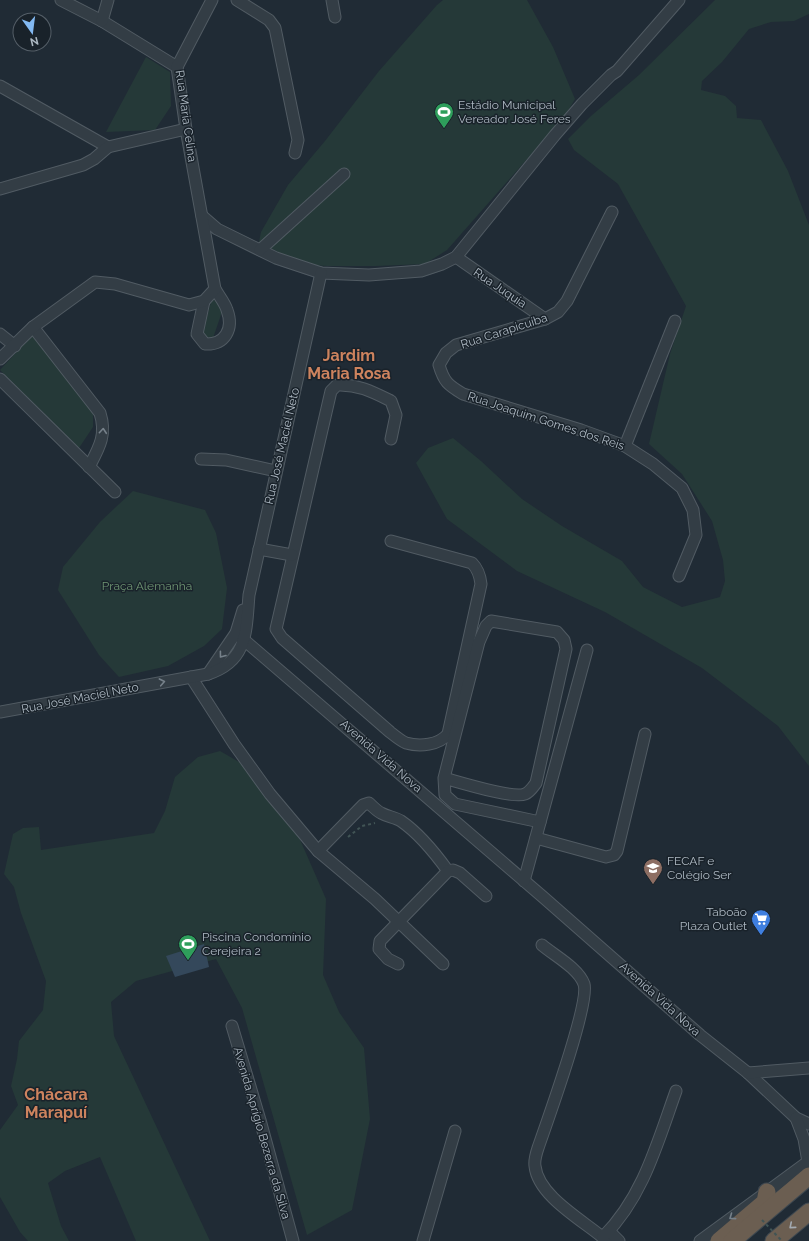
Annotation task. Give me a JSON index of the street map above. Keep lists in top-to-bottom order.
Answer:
{
  "streets": {
    "street": [
      "Rua Maria Celina",
      "Rua Juquia",
      "Rua Carapicuíba",
      "Rua Joaquim Gomes dos Reis",
      "Rua José Maciel Neto",
      "Avenida Vida Nova",
      "Avenida Aprígio Bezerra da Silva"
    ]
  },
  "crossings": [
    ["Rua Juquia", "Rua Carapicuíba"],
    ["Rua Carapicuíba", "Rua Joaquim Gomes dos Reis"],
    ["Rua José Maciel Neto", "Avenida Vida Nova"]
  ],
  "districts": ["Jardim Maria Rosa", "Chácara Marapuí"],
  "parks": ["Praça Alemanha"],
  "places": {
    "sports": ["Estádio Municipal Vereador José Feres", "Piscina Condomínio Cerejeira 2"],
    "school or university": ["FECAF e Colégio Ser"],
    "supermarket": ["Taboão Plaza Outlet"]
  },
  "north": "bottom"
}
